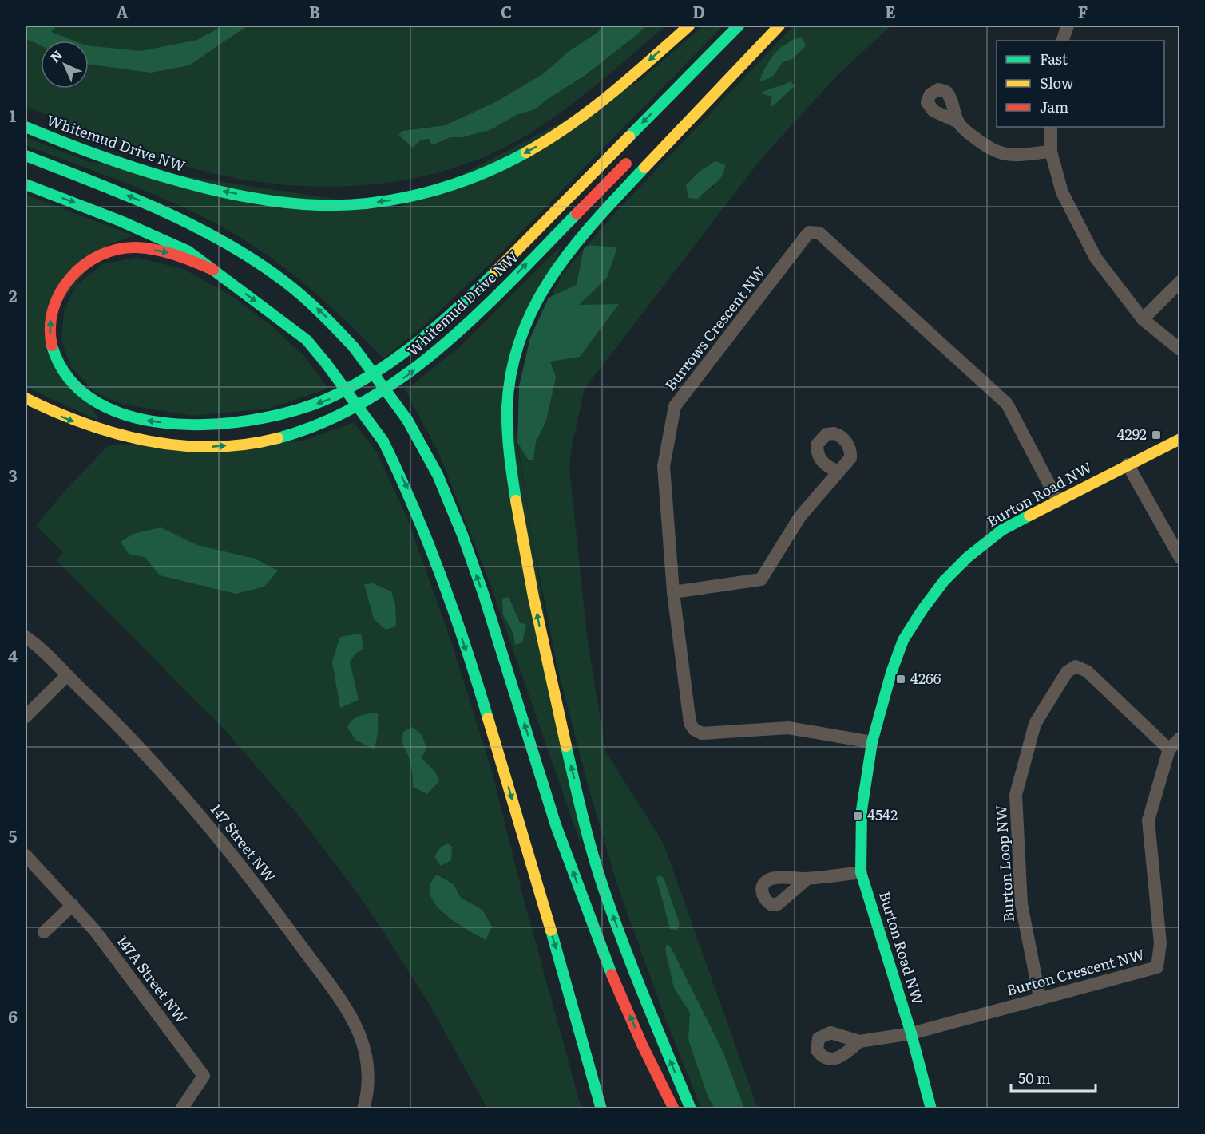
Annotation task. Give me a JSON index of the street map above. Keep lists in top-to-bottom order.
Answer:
{
  "streets": {
    "main road": ["Whitemud Drive NW", "Burton Road NW"],
    "street": [
      "Burrows Crescent NW",
      "147 Street NW",
      "Burton Loop NW",
      "Burton Crescent NW",
      "147A Street NW"
    ]
  },
  "crossings": [
    ["Burrows Crescent NW", "Burton Road NW"],
    ["Burton Road NW", "Burton Crescent NW"],
    ["Burton Loop NW", "Burton Crescent NW"]
  ],
  "places": {
    "transit": ["4292", "4266", "4542"]
  },
  "legend": ["Fast", "Slow", "Jam"],
  "scale_bar": "50 m",
  "north": "top left",
  "grid": {
    "columns": [
      "A",
      "B",
      "C",
      "D",
      "E",
      "F"
    ],
    "rows": [
      "1",
      "2",
      "3",
      "4",
      "5",
      "6"
    ]
  }
}
